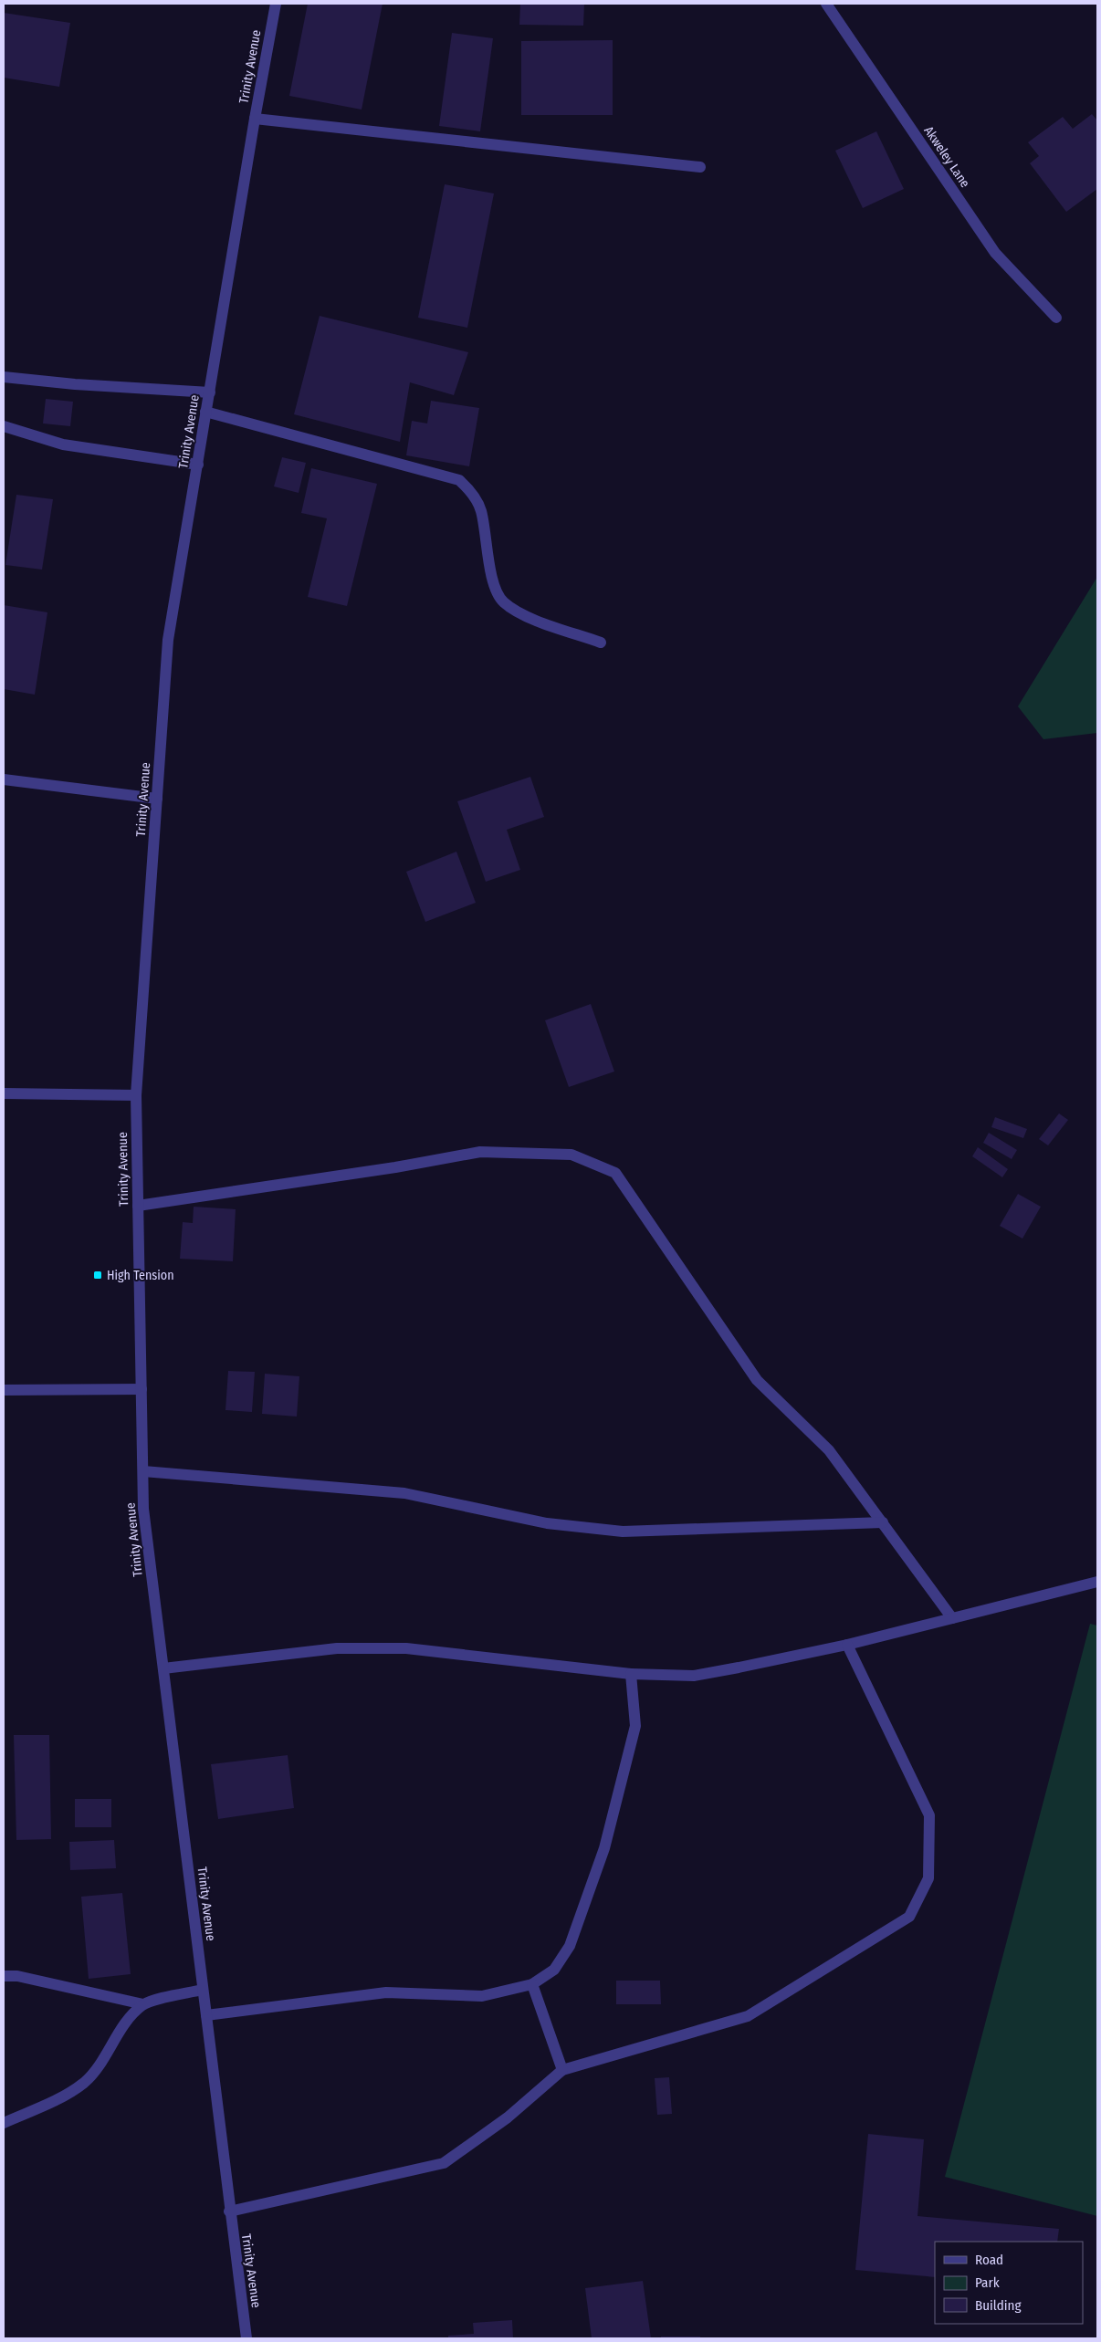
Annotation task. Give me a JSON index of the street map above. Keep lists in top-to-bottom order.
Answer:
{
  "streets": {
    "street": ["Trinity Avenue", "Akweley Lane"]
  },
  "places": {
    "transit": ["High Tension"]
  },
  "legend": ["Road", "Park", "Building"]
}
